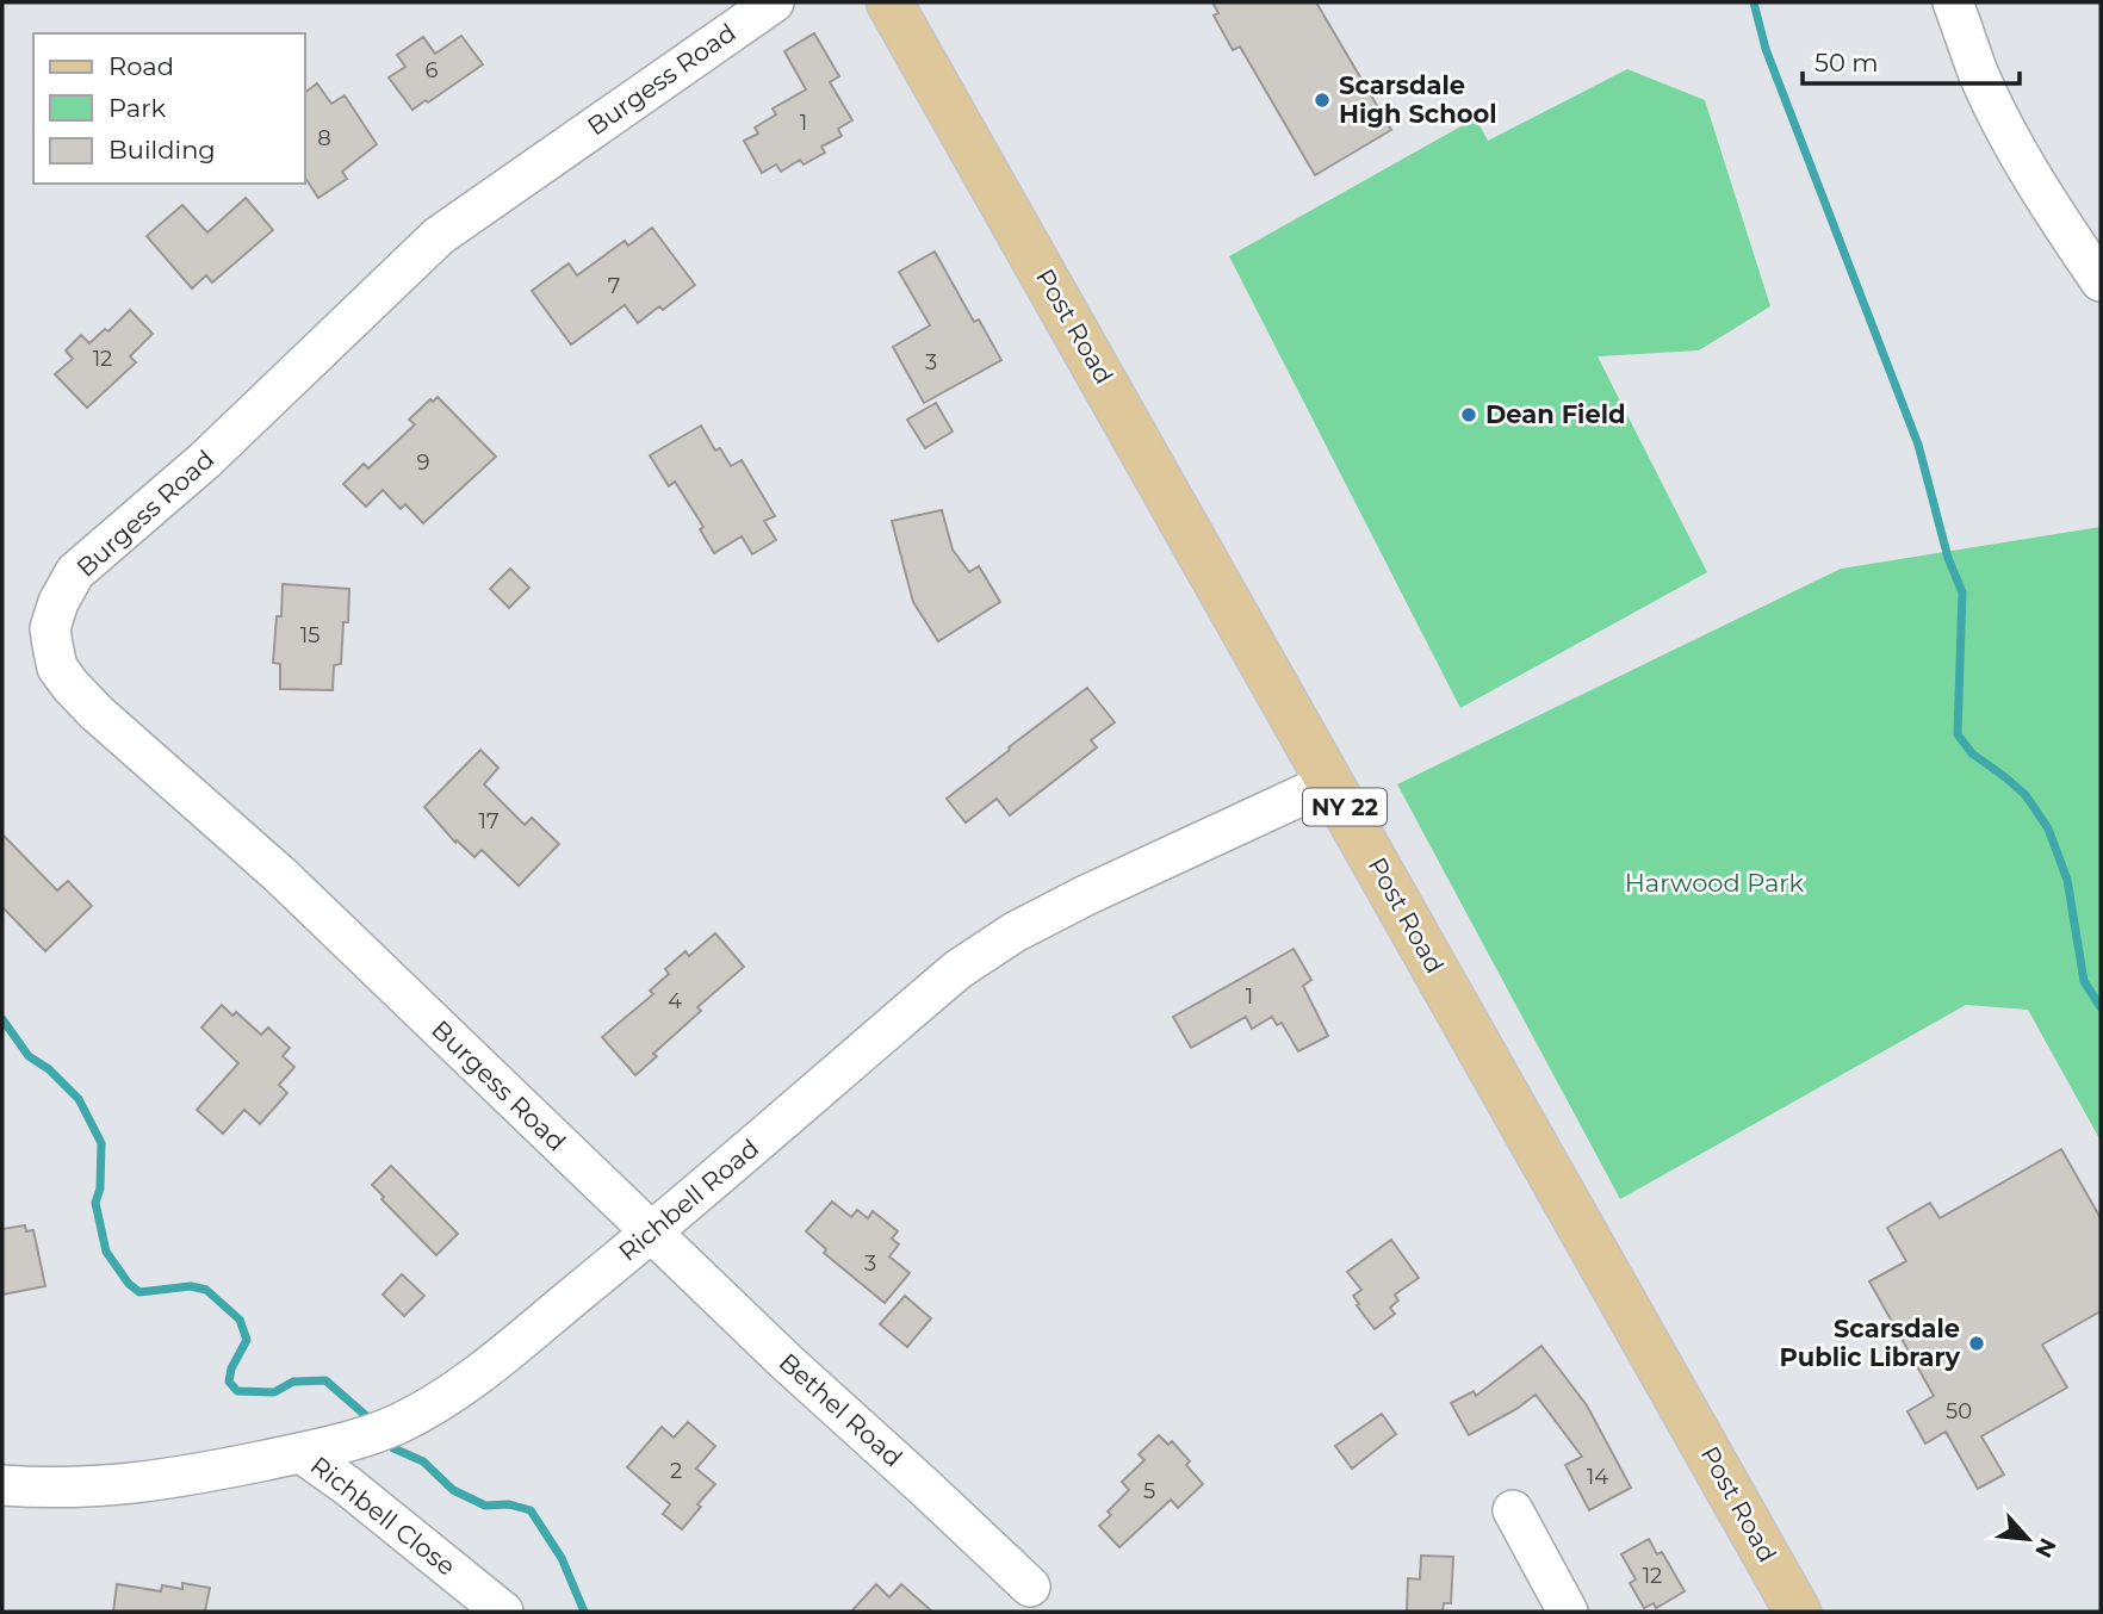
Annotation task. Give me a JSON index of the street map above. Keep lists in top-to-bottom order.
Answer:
{
  "streets": {
    "main road": ["Post Road", "NY 22"],
    "street": [
      "Burgess Road",
      "Richbell Road",
      "Bethel Road",
      "Richbell Close"
    ]
  },
  "crossings": [
    ["Burgess Road", "Richbell Road"],
    ["Burgess Road", "Bethel Road"],
    ["Post Road", "Richbell Road"],
    ["Richbell Road", "Bethel Road"],
    ["Richbell Road", "Richbell Close"]
  ],
  "parks": ["Harwood Park"],
  "places": ["Scarsdale High School", "Dean Field", "Scarsdale Public Library"],
  "house_numbers": [
    "6",
    "1",
    "8",
    "7",
    "12",
    "3",
    "9",
    "15",
    "17",
    "1",
    "4",
    "3",
    "50",
    "2",
    "14",
    "5",
    "12"
  ],
  "legend": ["Road", "Park", "Building"],
  "scale_bar": "50 m",
  "north": "bottom right"
}
